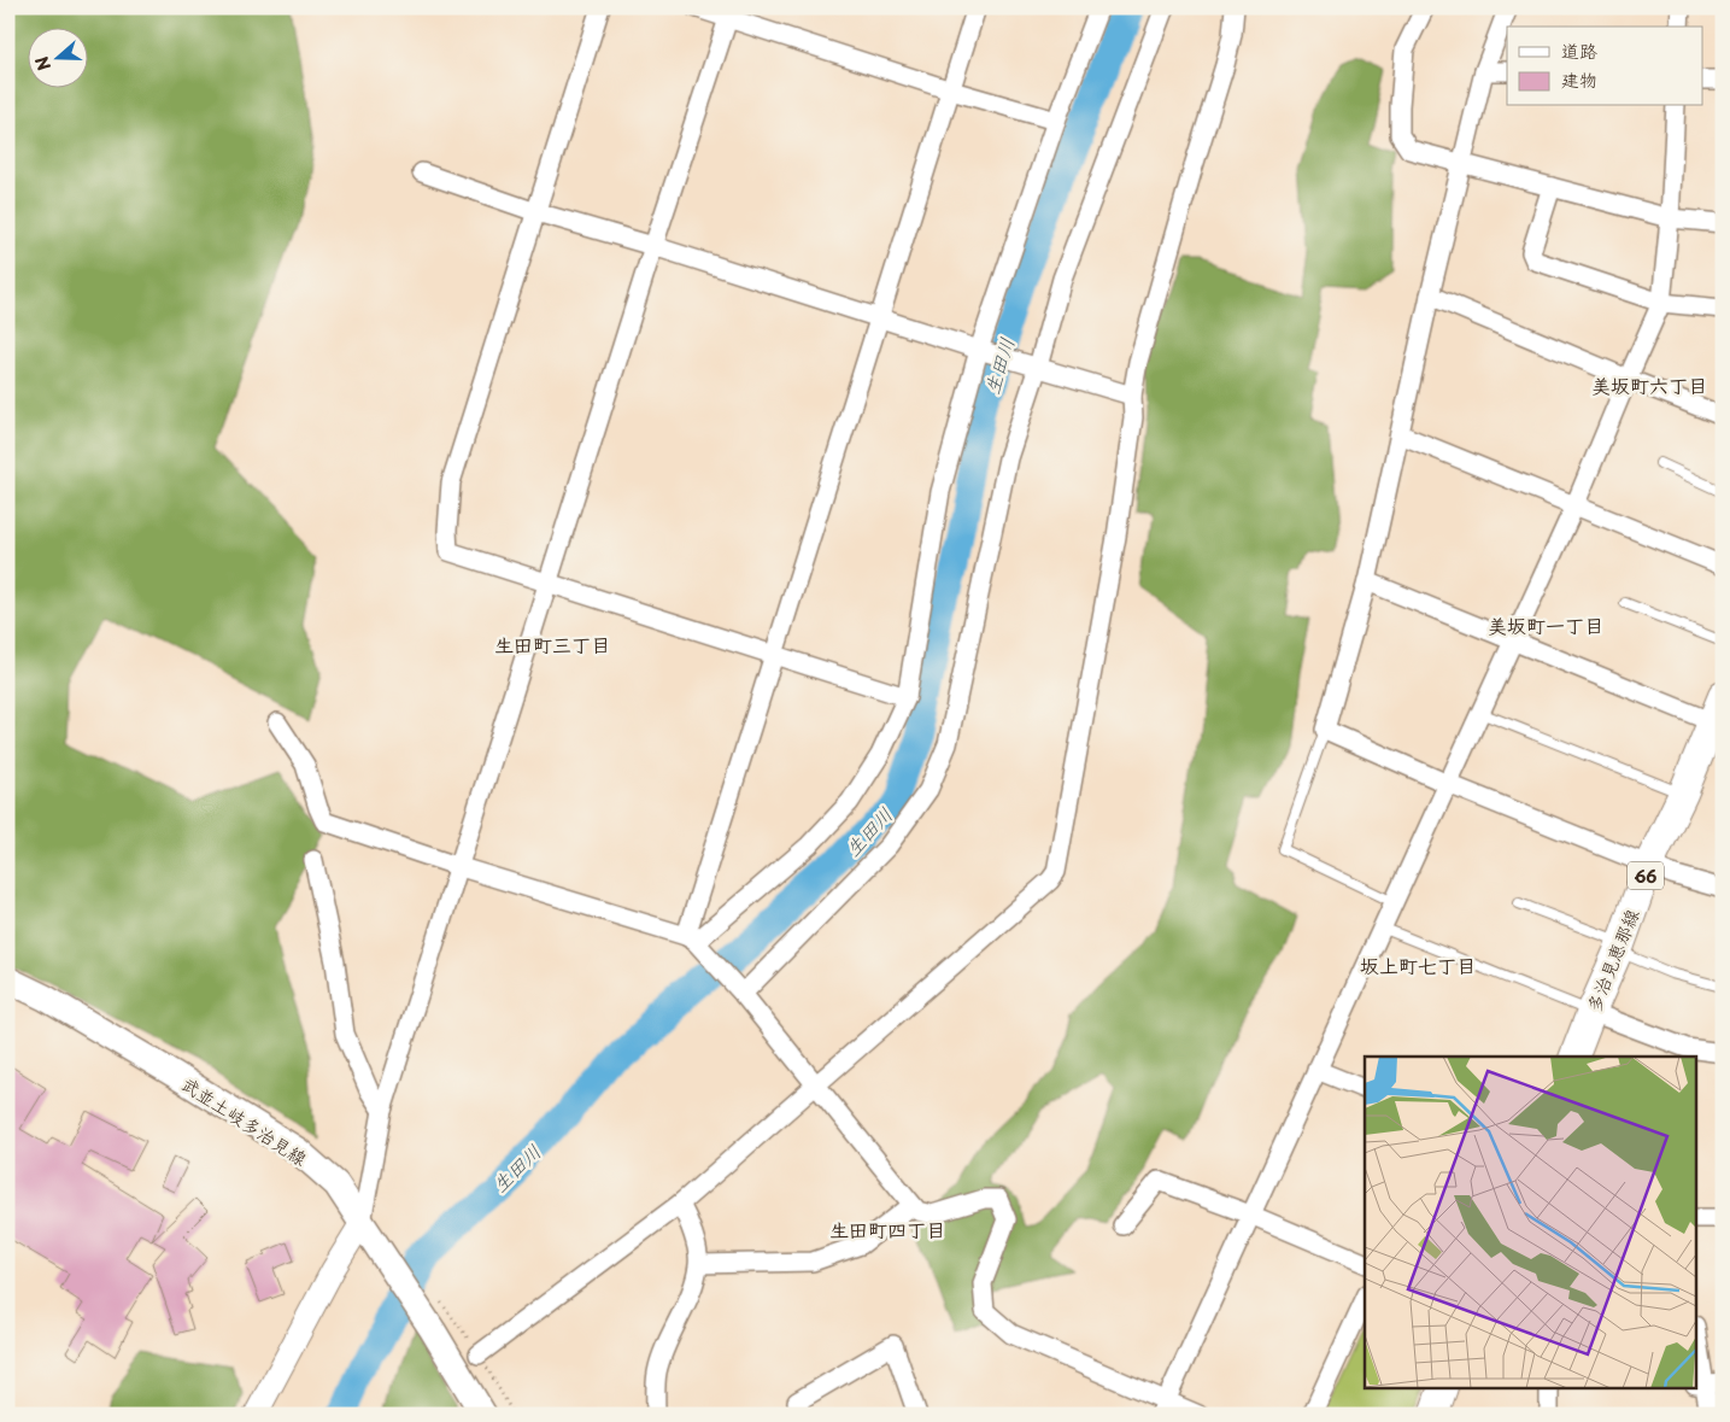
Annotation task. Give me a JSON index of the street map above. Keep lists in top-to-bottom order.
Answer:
{
  "streets": {
    "main road": ["66", "多治見恵那線", "武並土岐多治見線"]
  },
  "districts": [
    "美坂町六丁目",
    "美坂町一丁目",
    "生田町三丁目",
    "坂上町七丁目",
    "生田町四丁目"
  ],
  "water": ["生田川"],
  "legend": ["道路", "建物"],
  "north": "left"
}
